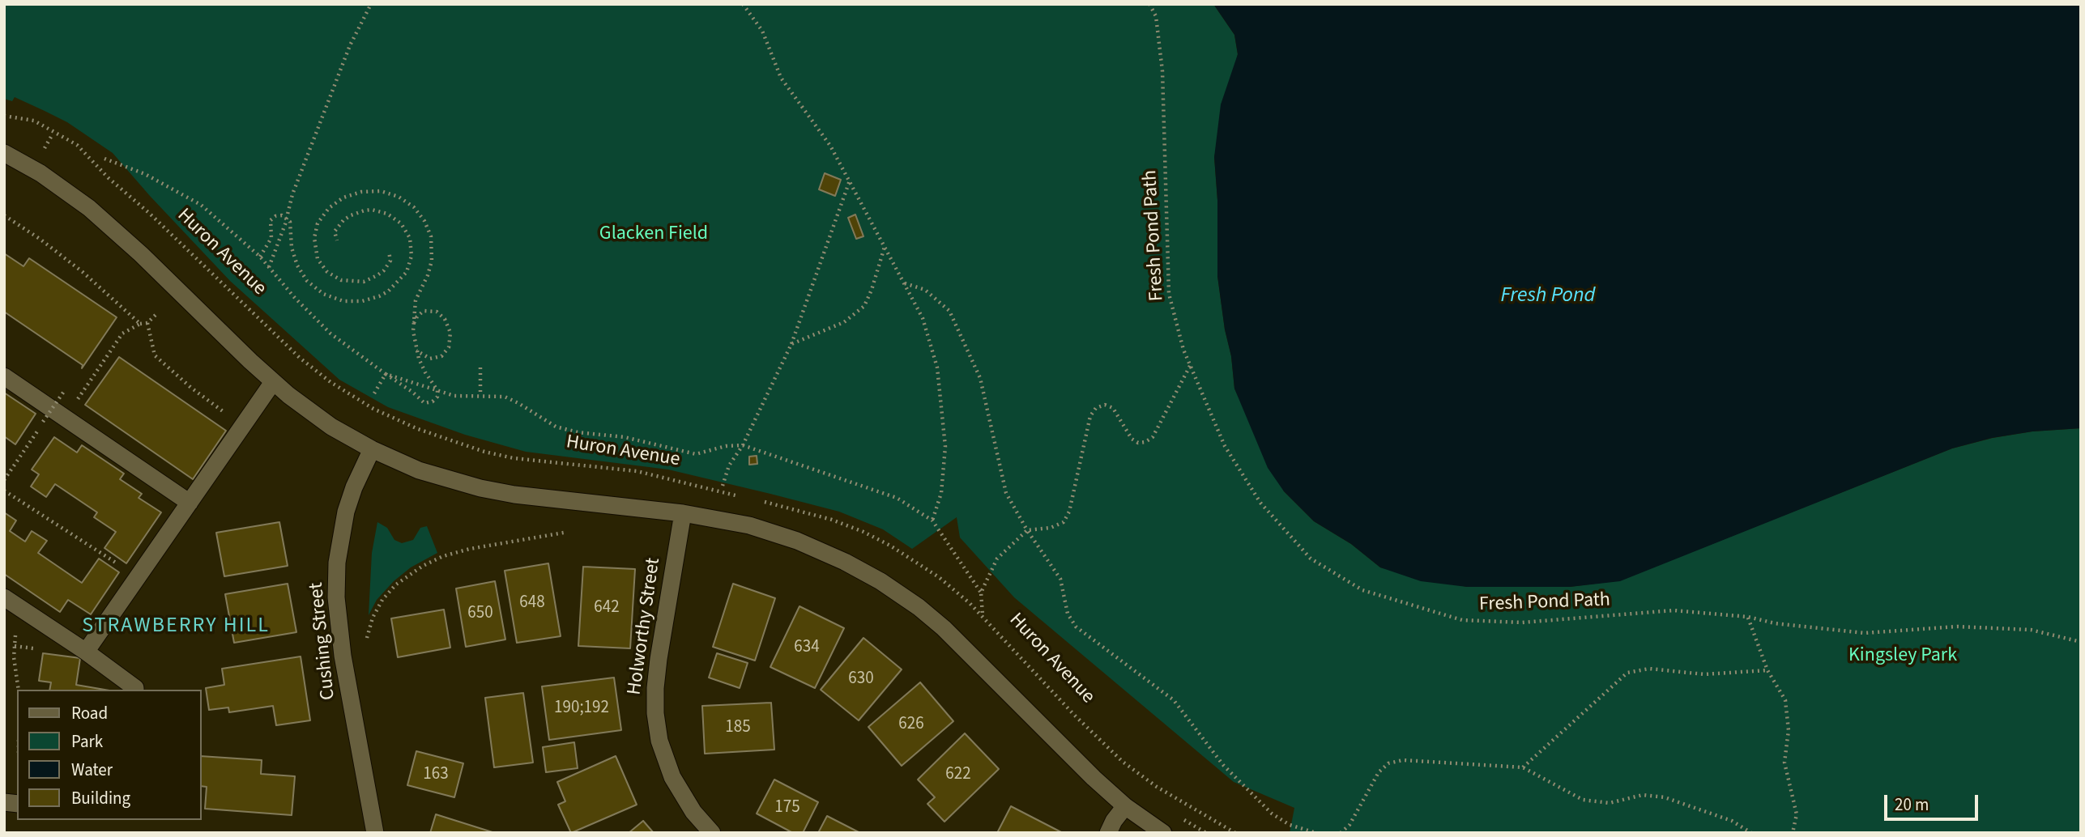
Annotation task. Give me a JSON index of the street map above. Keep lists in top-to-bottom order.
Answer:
{
  "streets": {
    "street": ["Holworthy Street", "Cushing Street"],
    "path": ["Fresh Pond Path", "Huron Avenue"]
  },
  "districts": ["STRAWBERRY HILL"],
  "water": ["Fresh Pond"],
  "parks": ["Glacken Field", "Kingsley Park"],
  "house_numbers": [
    "648",
    "642",
    "650",
    "634",
    "630",
    "190;192",
    "626",
    "185",
    "163",
    "622",
    "175"
  ],
  "legend": [
    "Road",
    "Park",
    "Water",
    "Building"
  ],
  "scale_bar": "20 m"
}
